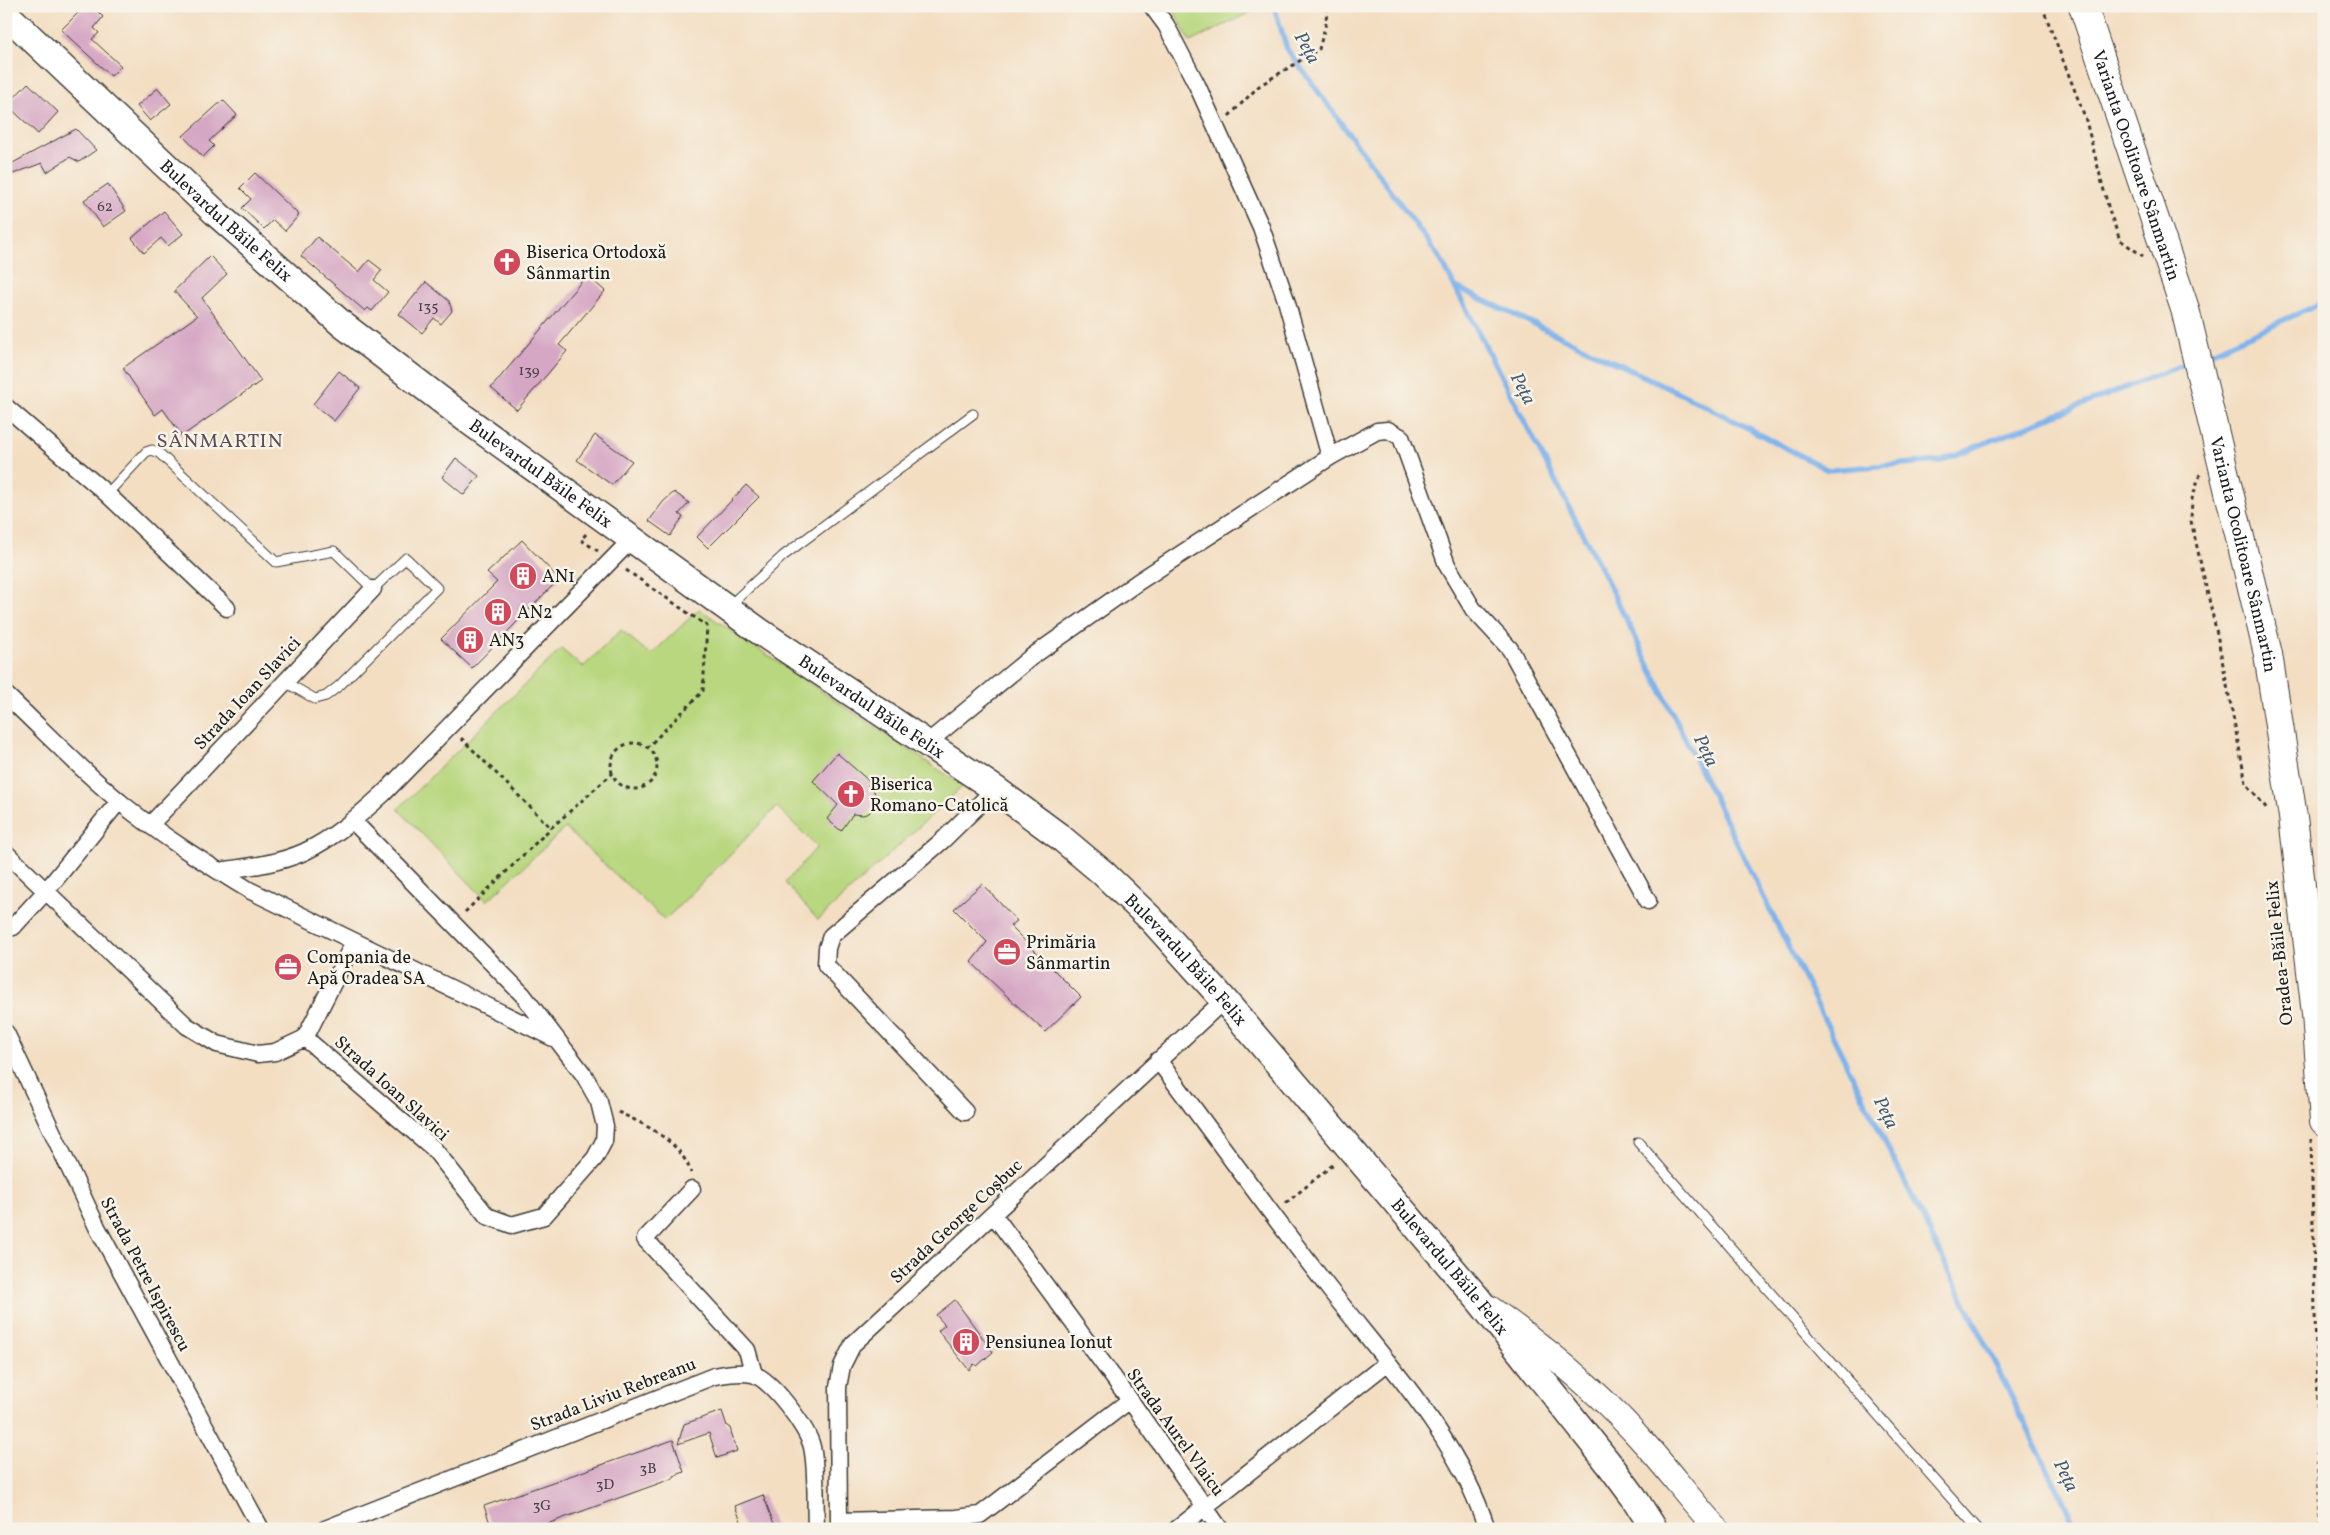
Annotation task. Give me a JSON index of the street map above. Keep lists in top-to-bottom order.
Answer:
{
  "streets": {
    "highway": ["Varianta Ocolitoare Sânmartin"],
    "main road": ["Bulevardul Băile Felix"],
    "street": [
      "Strada Ioan Slavici",
      "Strada George Coșbuc",
      "Strada Petre Ispirescu",
      "Strada Liviu Rebreanu",
      "Strada Aurel Vlaicu"
    ]
  },
  "crossings": [
    ["Bulevardul Băile Felix", "Strada George Coșbuc"],
    ["Strada George Coșbuc", "Strada Aurel Vlaicu"]
  ],
  "districts": ["SÂNMARTIN"],
  "water": ["Peța"],
  "places": {
    "church": ["Biserica Ortodoxă Sânmartin", "Biserica Romano-Catolică"],
    "building": [
      "AN1",
      "AN2",
      "AN3",
      "Pensiunea Ionut"
    ],
    "office": ["Primăria Sânmartin", "Compania de Apă Oradea SA"]
  },
  "house_numbers": [
    "62",
    "135",
    "139",
    "3B",
    "3D",
    "3G"
  ]
}
